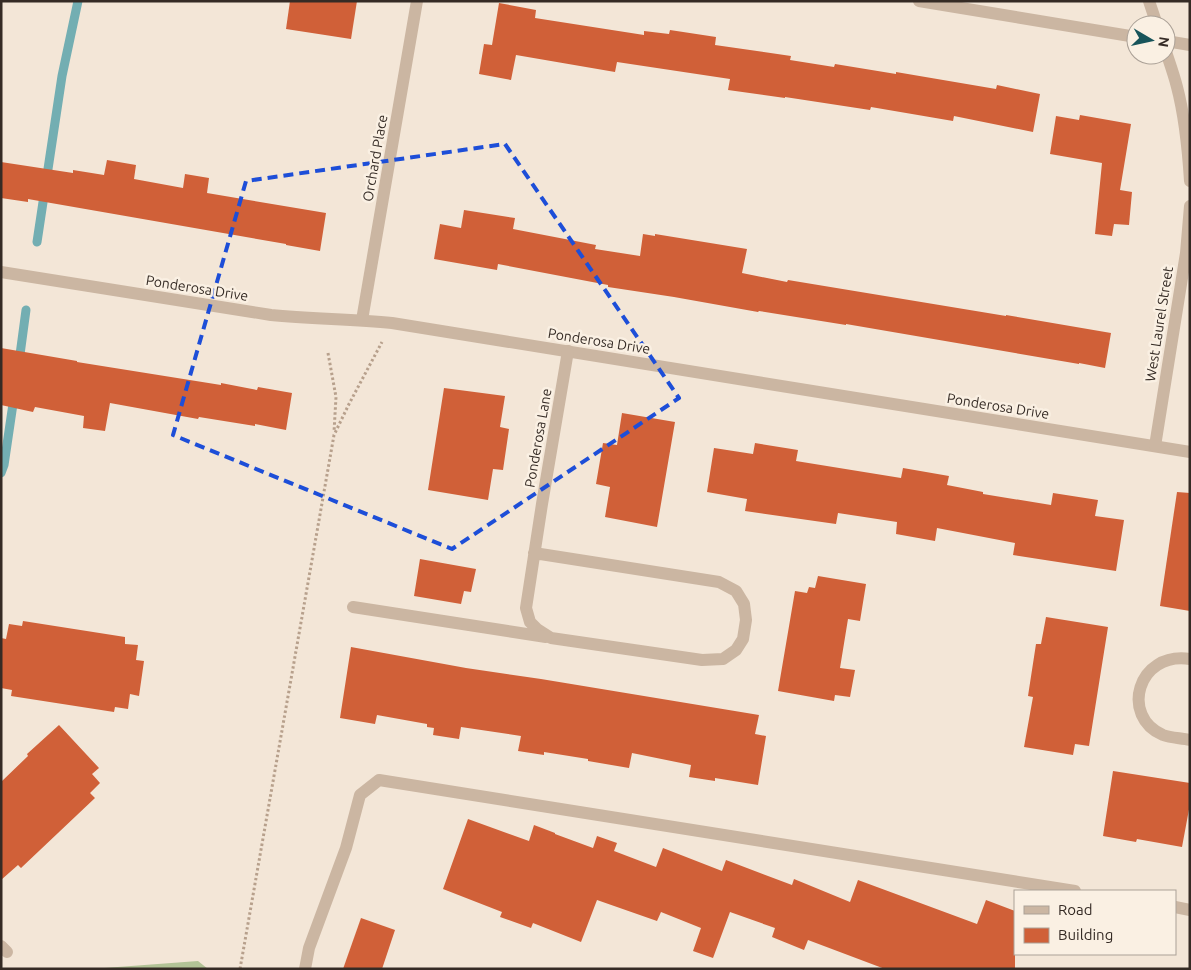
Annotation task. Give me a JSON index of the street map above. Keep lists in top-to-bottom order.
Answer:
{
  "streets": {
    "street": [
      "Orchard Place",
      "Ponderosa Drive",
      "West Laurel Street",
      "Ponderosa Lane"
    ]
  },
  "crossings": [
    ["Orchard Place", "Ponderosa Drive"],
    ["Ponderosa Drive", "West Laurel Street"],
    ["Ponderosa Drive", "Ponderosa Lane"]
  ],
  "legend": ["Road", "Building"],
  "north": "right"
}
